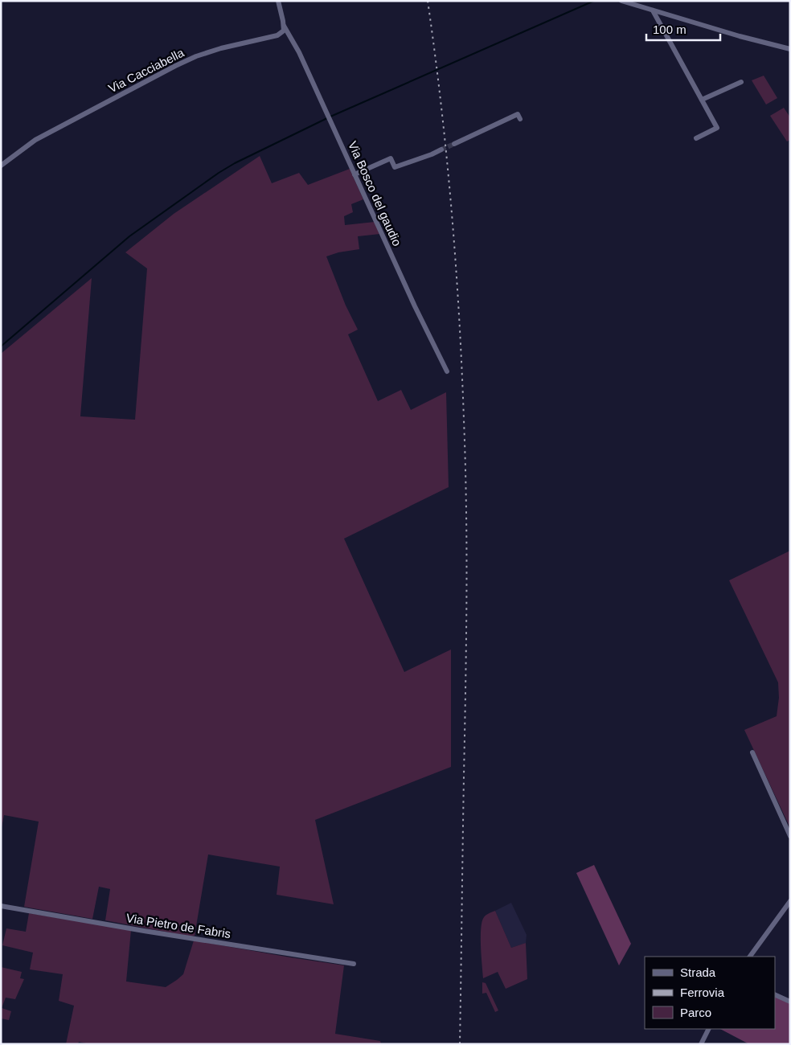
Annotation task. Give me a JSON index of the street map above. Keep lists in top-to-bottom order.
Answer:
{
  "streets": {
    "street": ["Via Cacciabella", "Via Bosco del gaudio", "Via Pietro de Fabris"]
  },
  "crossings": [
    ["Via Cacciabella", "Via Bosco del gaudio"]
  ],
  "legend": ["Strada", "Ferrovia", "Parco"],
  "scale_bar": "100 m"
}
